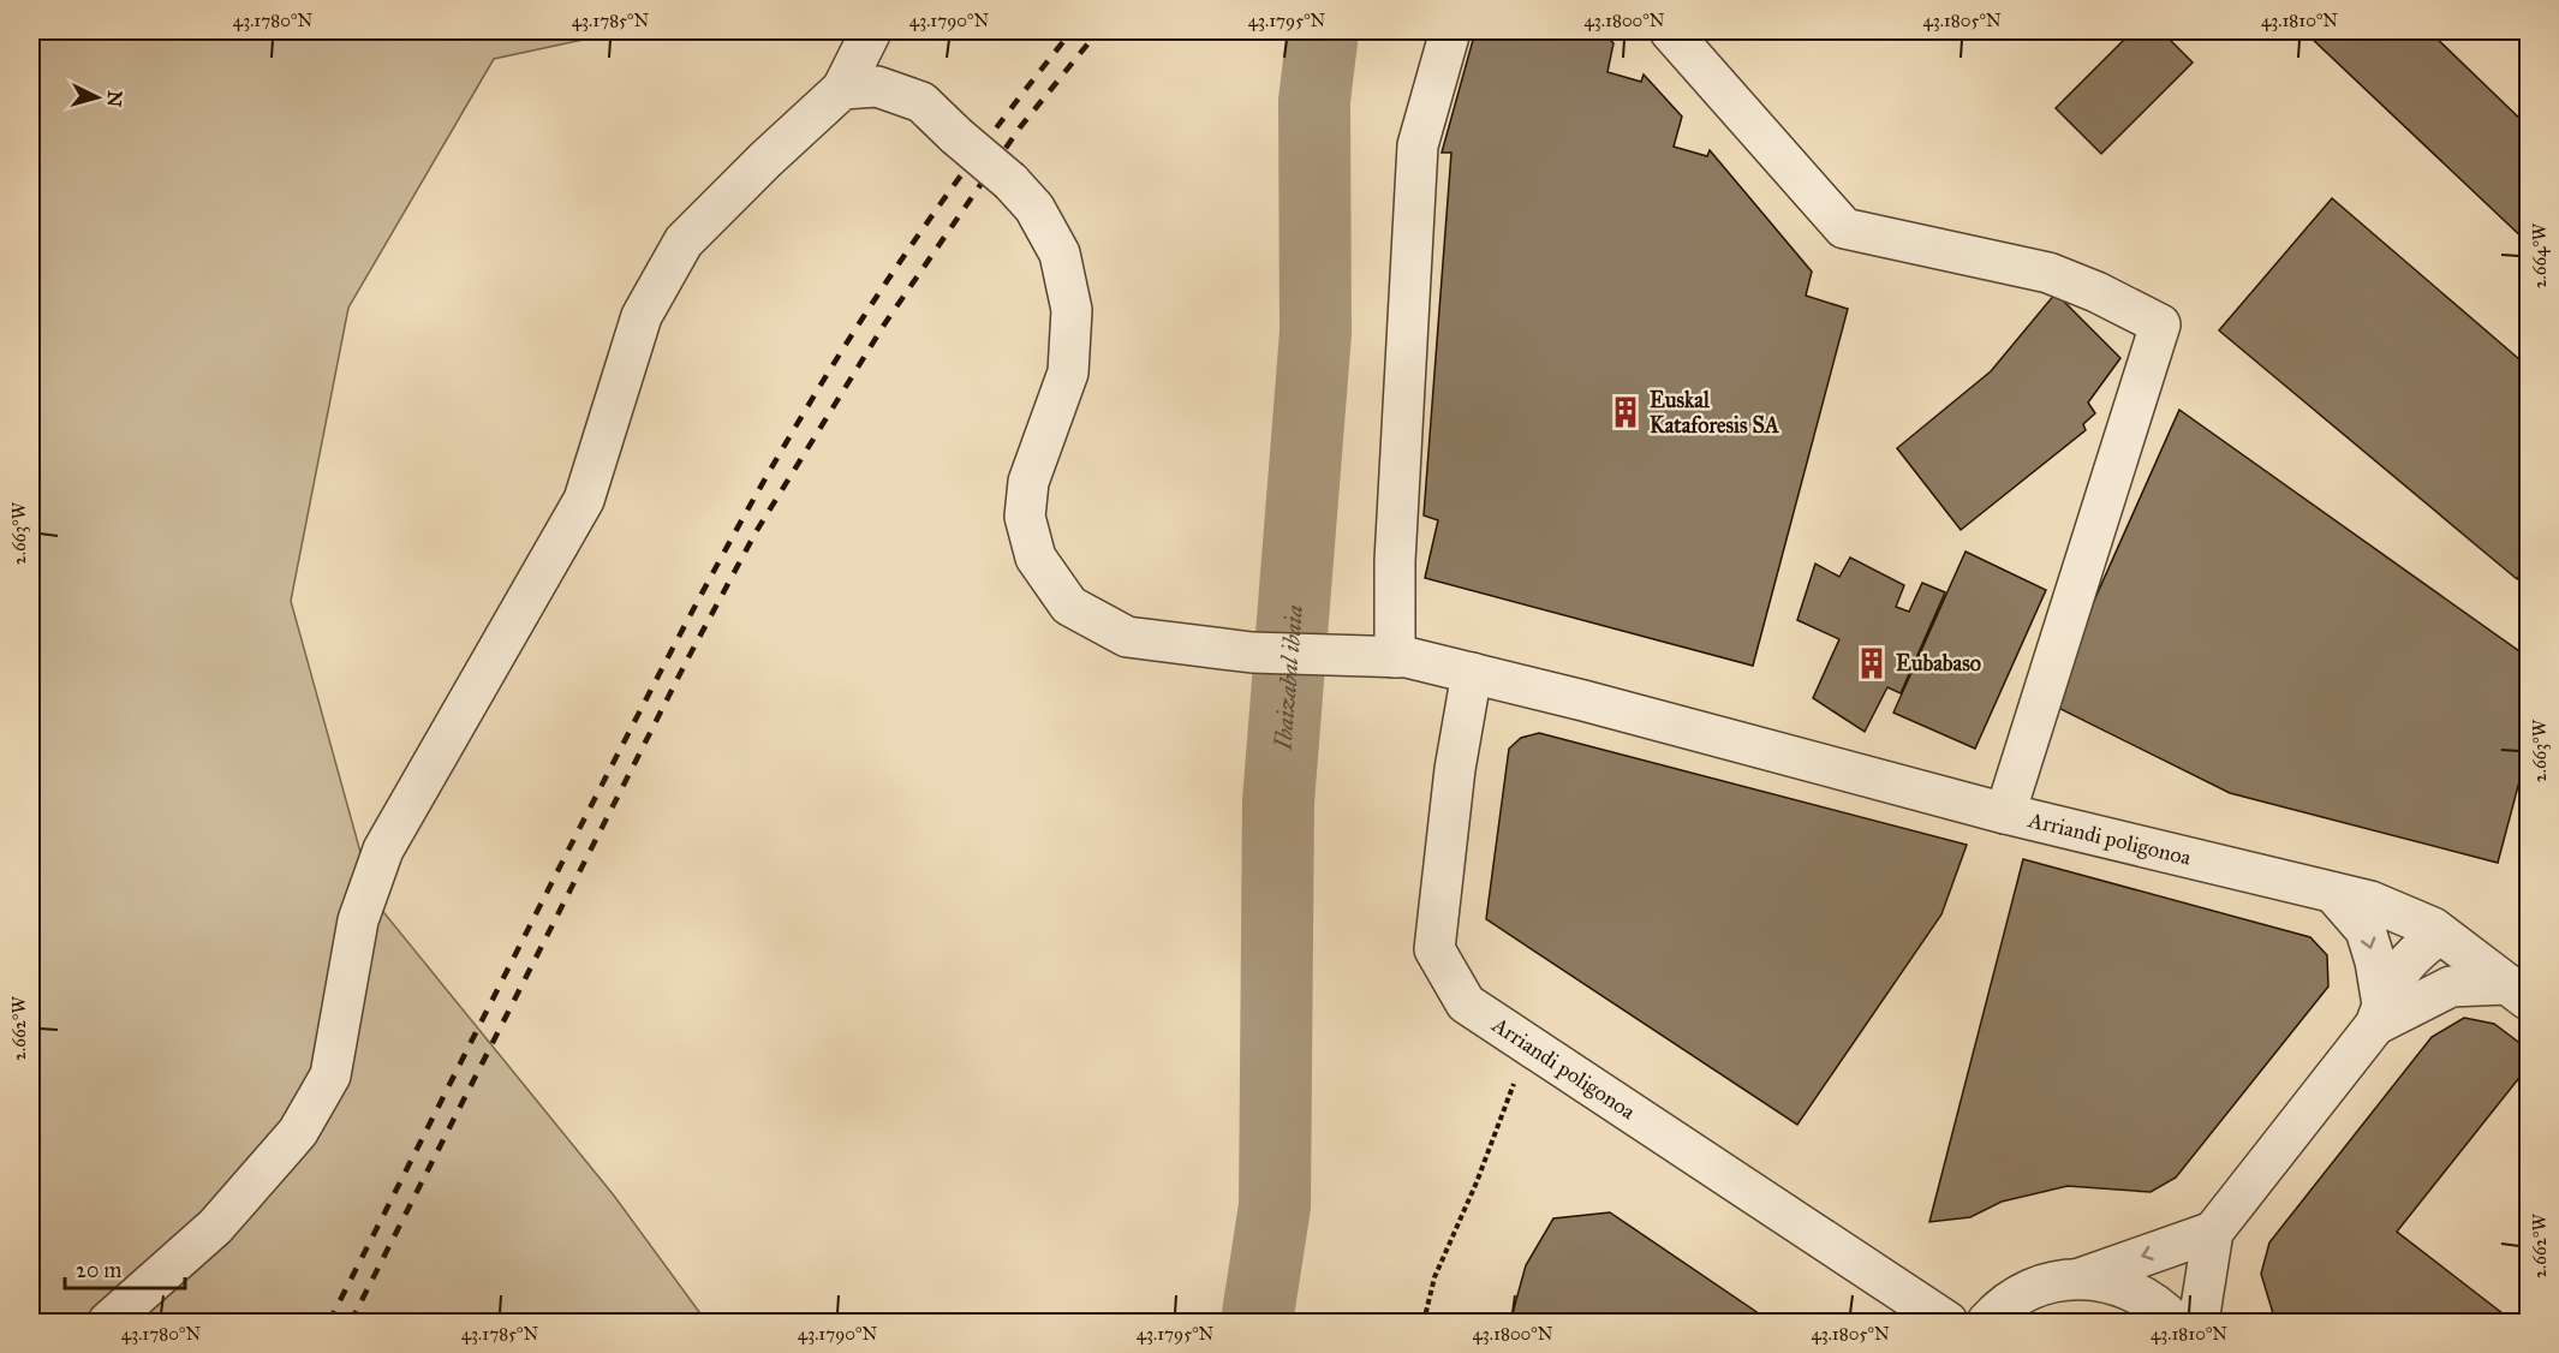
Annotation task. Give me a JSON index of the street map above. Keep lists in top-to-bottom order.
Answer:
{
  "streets": {
    "street": ["Arriandi poligonoa"]
  },
  "water": ["Ibaizabal ibaia"],
  "places": {
    "building": ["Euskal Kataforesis SA", "Eubabaso"]
  },
  "scale_bar": "20 m",
  "north": "right",
  "coordinates": [
    "43.1780°N",
    "43.1785°N",
    "43.1790°N",
    "43.1795°N",
    "43.1800°N",
    "43.1805°N",
    "43.1810°N",
    "2.664°W",
    "2.663°W",
    "2.662°W"
  ]
}
